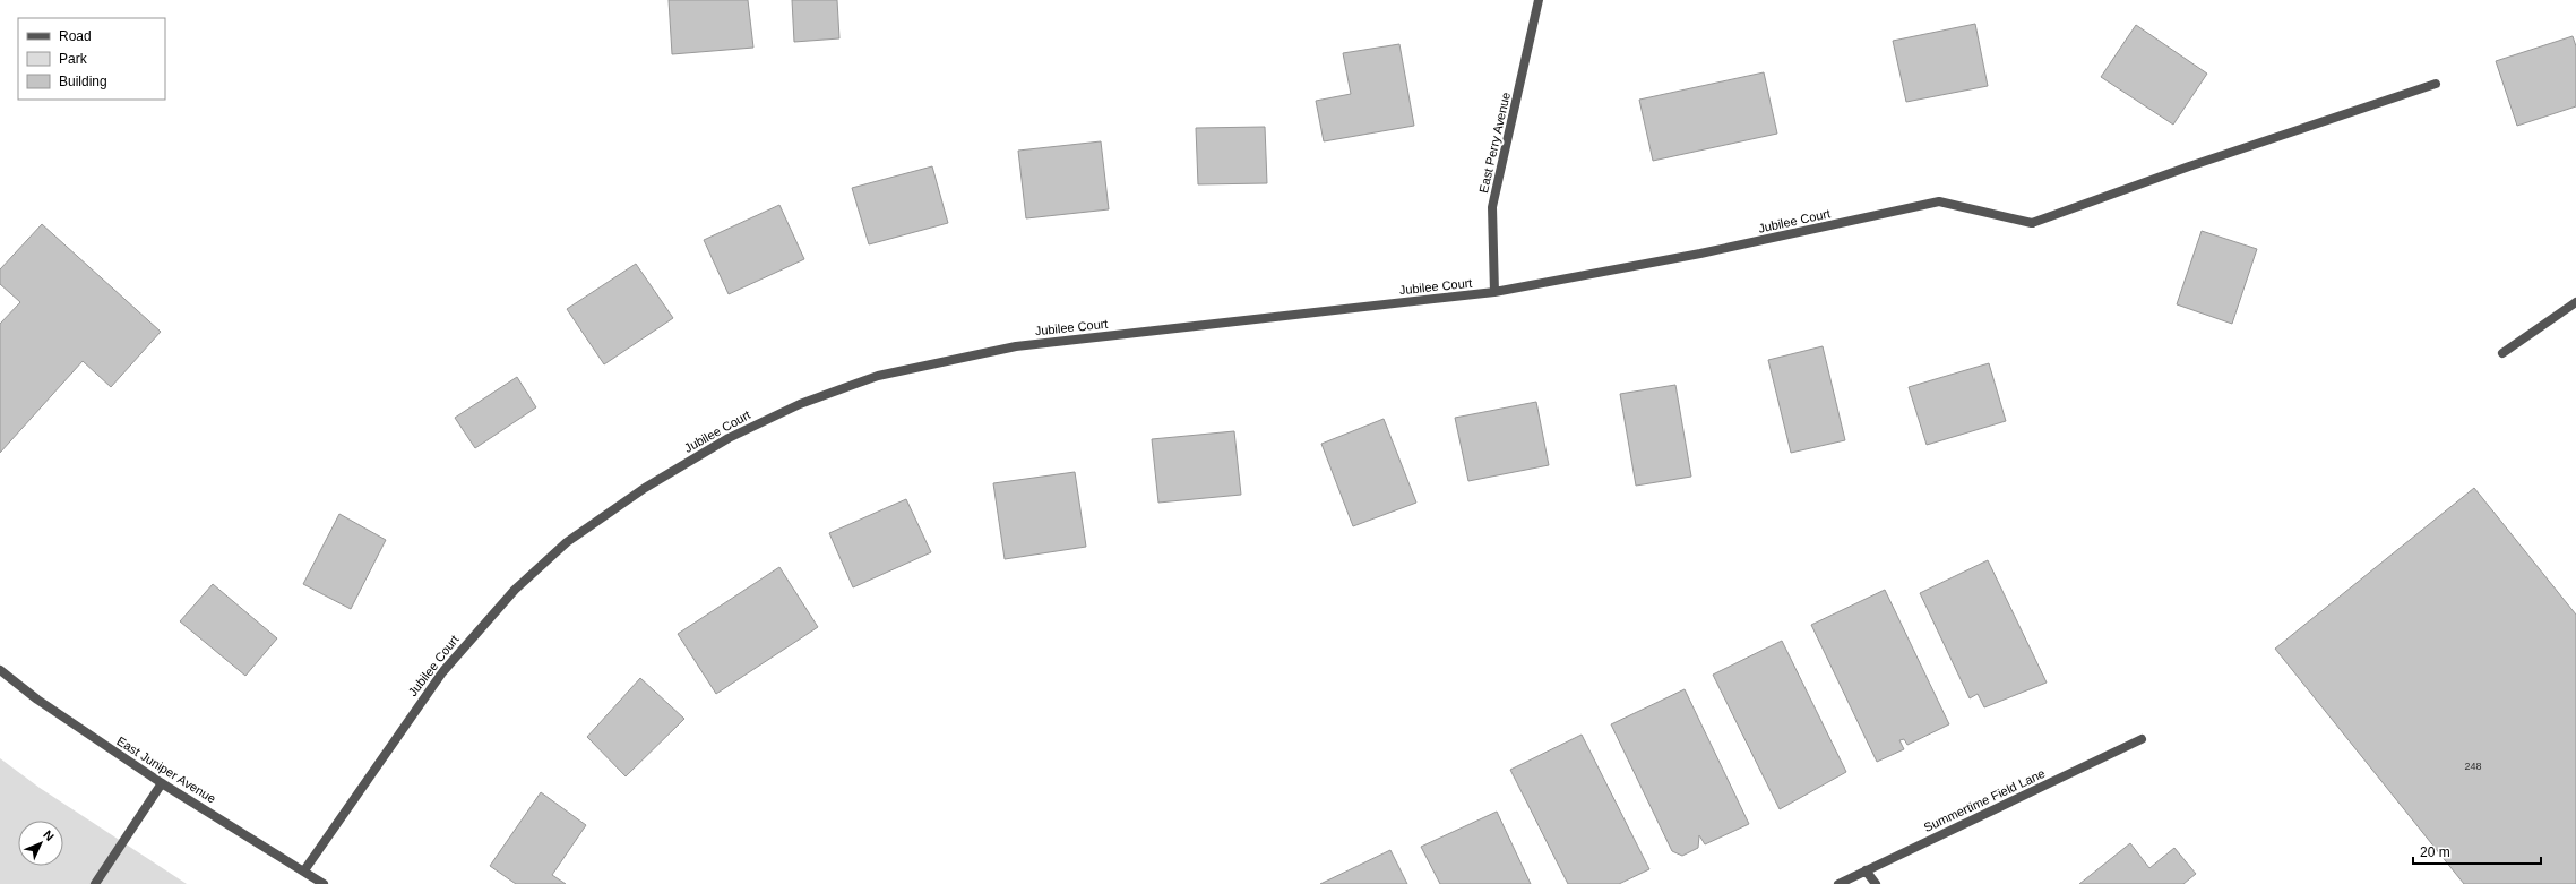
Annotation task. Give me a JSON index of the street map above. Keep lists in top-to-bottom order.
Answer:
{
  "streets": {
    "street": [
      "East Perry Avenue",
      "Jubilee Court",
      "East Juniper Avenue",
      "Summertime Field Lane"
    ]
  },
  "crossings": [
    ["East Perry Avenue", "Jubilee Court"],
    ["Jubilee Court", "East Juniper Avenue"]
  ],
  "house_numbers": ["248"],
  "legend": ["Road", "Park", "Building"],
  "scale_bar": "20 m",
  "north": "top right"
}
